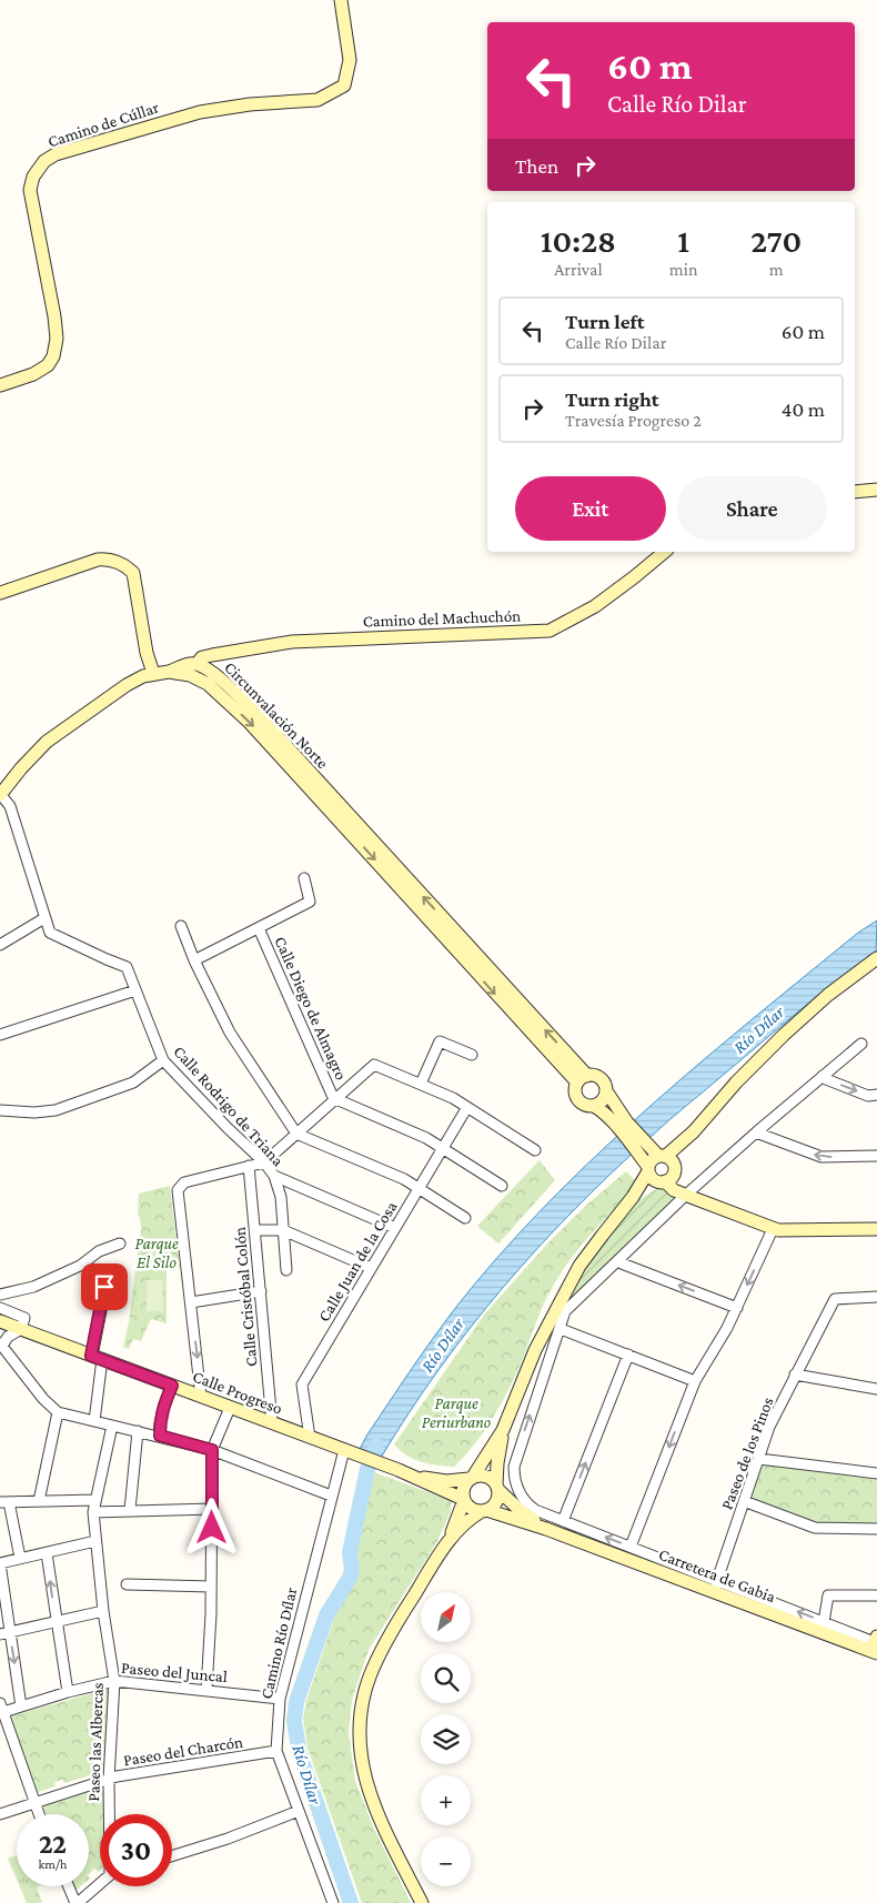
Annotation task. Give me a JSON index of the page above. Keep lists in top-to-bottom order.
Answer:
{
  "streets": {
    "street": [
      "Camino de Cúllar",
      "Camino del Machuchón",
      "Circunvalación Norte",
      "Calle Diego de Almagro",
      "Calle Rodrigo de Triana",
      "Calle Juan de la Cosa",
      "Calle Cristóbal Colón",
      "Calle Progreso",
      "Paseo de los Pinos",
      "Carretera de Gabia",
      "Camino Río Dílar",
      "Paseo del Juncal",
      "Paseo las Albercas",
      "Paseo del Charcón"
    ]
  },
  "crossings": [
    ["Camino del Machuchón", "Circunvalación Norte"],
    ["Calle Juan de la Cosa", "Calle Progreso"],
    ["Calle Cristóbal Colón", "Calle Progreso"],
    ["Calle Progreso", "Camino Río Dílar"],
    ["Paseo de los Pinos", "Carretera de Gabia"],
    ["Camino Río Dílar", "Paseo del Juncal"],
    ["Camino Río Dílar", "Paseo del Charcón"],
    ["Paseo del Juncal", "Paseo las Albercas"],
    ["Paseo las Albercas", "Paseo del Charcón"]
  ],
  "water": ["Río Dílar"],
  "parks": ["Parque El Silo", "Parque Periurbano"],
  "north": "top right",
  "page": {
    "turn": ["60 m", "Calle Río Dilar"],
    "then": "Then",
    "eta": [
      "10:28",
      "Arrival",
      "1",
      "min",
      "270",
      "m"
    ],
    "list": [
      {
        "name": "Turn left",
        "note": "Calle Río Dilar",
        "value": "60 m"
      },
      {
        "name": "Turn right",
        "note": "Travesía Progreso 2",
        "value": "40 m"
      }
    ],
    "buttons": ["Exit", "Share"],
    "map_buttons": ["+", "−"],
    "speed": "22 km/h",
    "limit": "30"
  }
}
